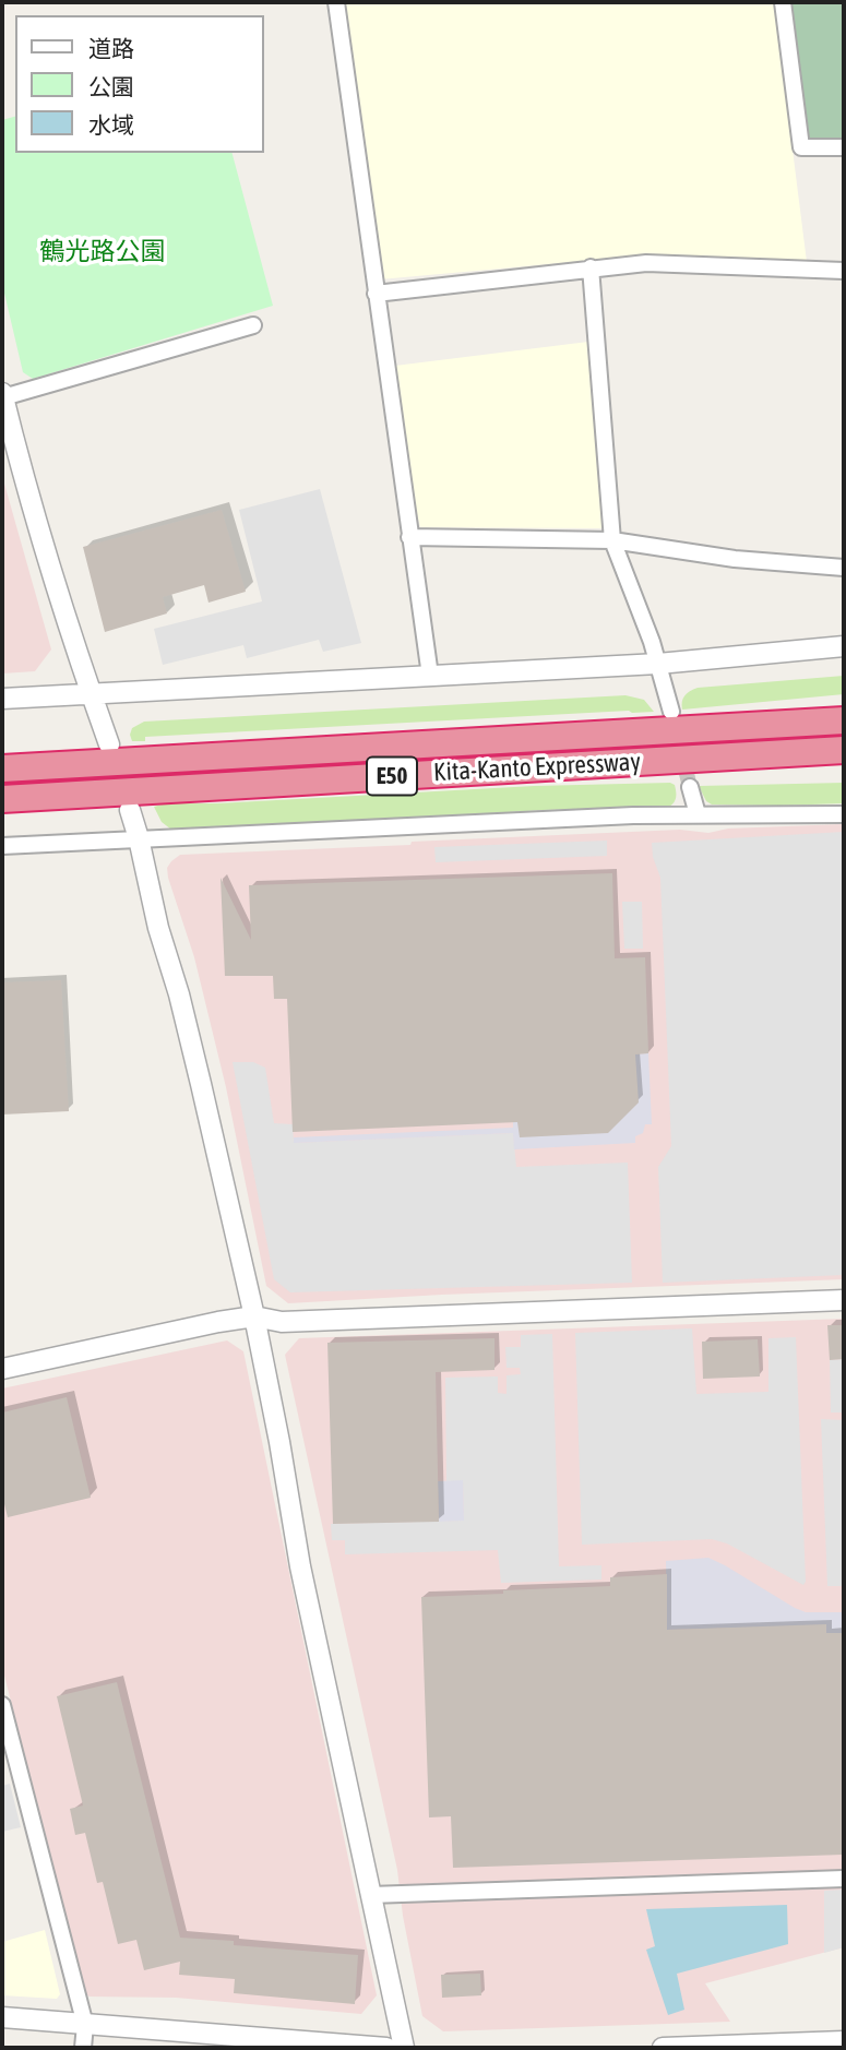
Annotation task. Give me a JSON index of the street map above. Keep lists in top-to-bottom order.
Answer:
{
  "streets": {
    "highway": ["Kita-Kanto Expressway", "E50"]
  },
  "parks": ["鶴光路公園"],
  "legend": ["道路", "公園", "水域"]
}
